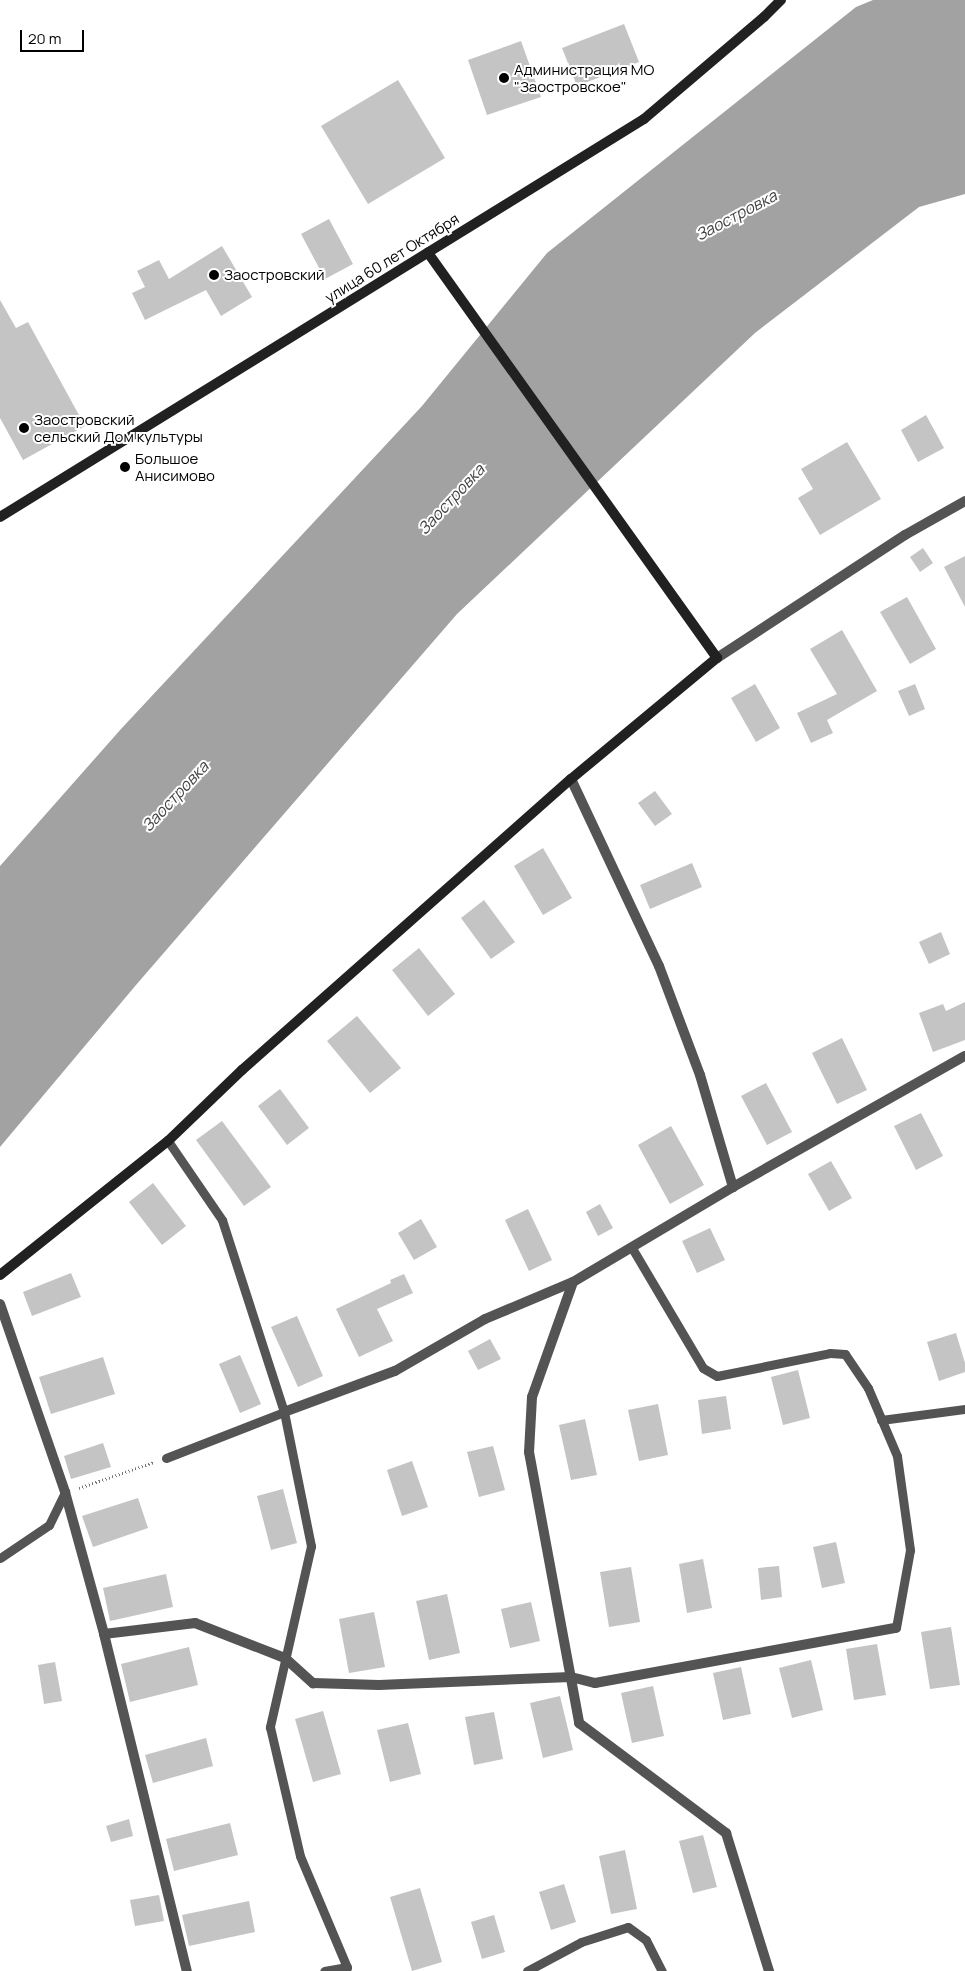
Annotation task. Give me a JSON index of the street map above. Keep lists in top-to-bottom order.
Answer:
{
  "streets": {
    "street": ["улица 60 лет Октября"]
  },
  "water": ["Заостровка"],
  "places": [
    "Администрация МО \"Заостровское\"",
    "Заостровский",
    "Заостровский сельский Дом культуры",
    "Большое Анисимово"
  ],
  "scale_bar": "20 m"
}
